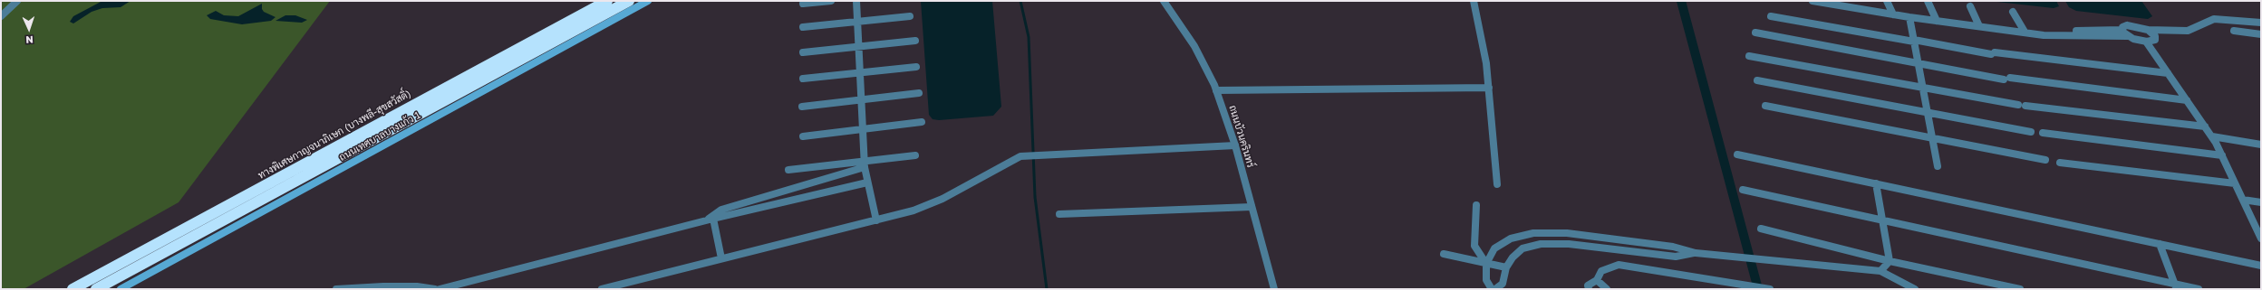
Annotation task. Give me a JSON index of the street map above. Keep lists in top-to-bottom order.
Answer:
{
  "streets": {
    "highway": ["ทางพิเศษกาญจนาภิเษก (บางพลี-สุขสวัสดิ์)"],
    "main road": ["ถนนเทศบาลบางแก้ว 1"],
    "street": ["ถนนบัวนครินทร์"]
  },
  "north": "bottom"
}
